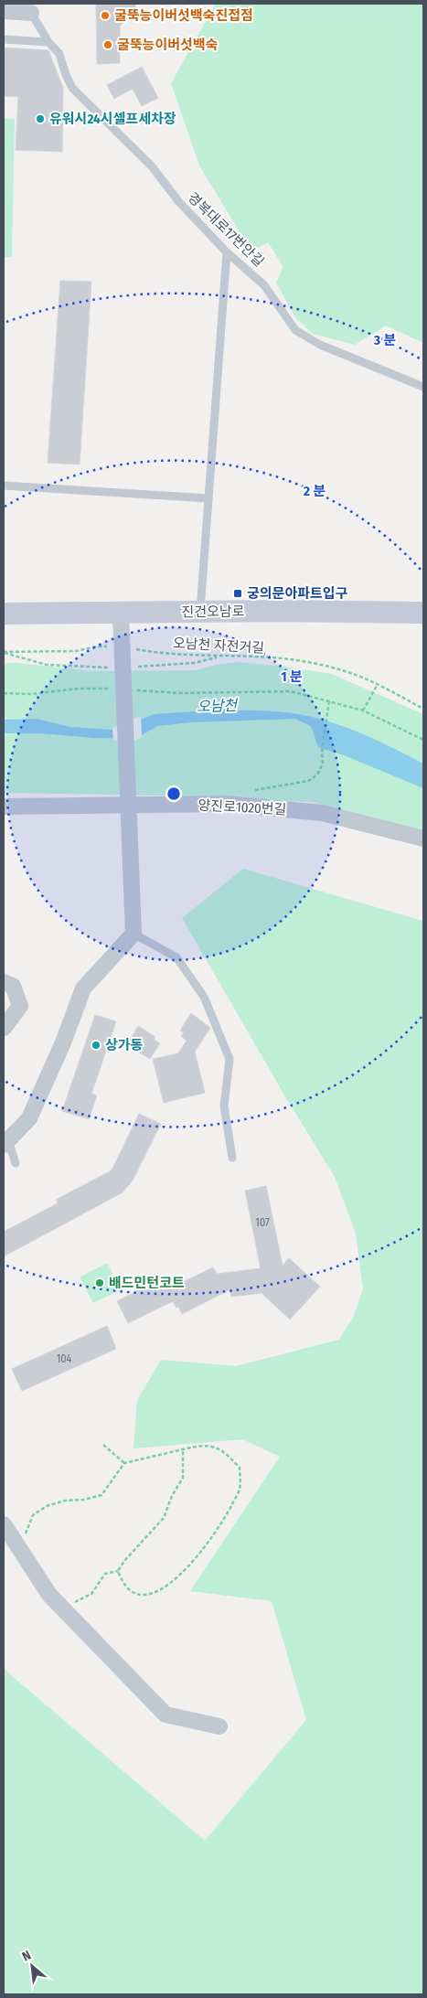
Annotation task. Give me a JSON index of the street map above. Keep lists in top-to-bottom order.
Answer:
{
  "streets": {
    "main road": ["진건오남로"],
    "street": ["양진로1020번길"],
    "lane": ["경복대로17번안길"],
    "path": ["오남천 자전거길"]
  },
  "water": ["오남천"],
  "places": {
    "other": [
      "굴뚝능이버섯백숙진접점",
      "굴뚝능이버섯백숙",
      "유워시24시셀프세차장",
      "상가동",
      "배드민턴코트"
    ],
    "transit": ["궁의문아파트입구"]
  },
  "house_numbers": ["107", "104"],
  "north": "top left",
  "rings": ["3 분", "2 분", "1 분"]
}
